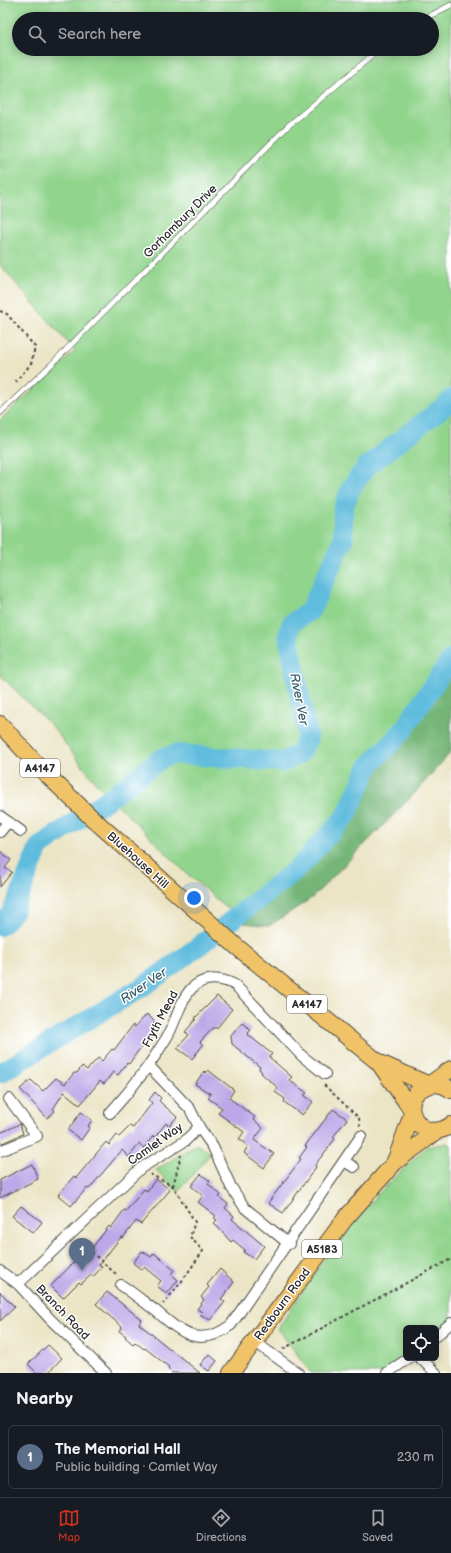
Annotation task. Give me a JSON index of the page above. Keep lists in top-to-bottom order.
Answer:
{
  "streets": {
    "main road": [
      "A4147",
      "Bluehouse Hill",
      "A5183",
      "Redbourn Road"
    ],
    "street": ["Fryth Mead", "Camlet Way", "Branch Road"],
    "lane": ["Gorhambury Drive"]
  },
  "crossings": [
    ["Bluehouse Hill", "Redbourn Road"],
    ["Fryth Mead", "Camlet Way"],
    ["Camlet Way", "Branch Road"]
  ],
  "water": ["River Ver"],
  "page": {
    "search": "Search here",
    "pins": "1",
    "heading": "Nearby",
    "list": [
      {
        "mark": "1",
        "name": "The Memorial Hall",
        "note": "Public building · Camlet Way",
        "value": "230 m"
      }
    ],
    "nav": ["Map", "Directions", "Saved"]
  }
}
